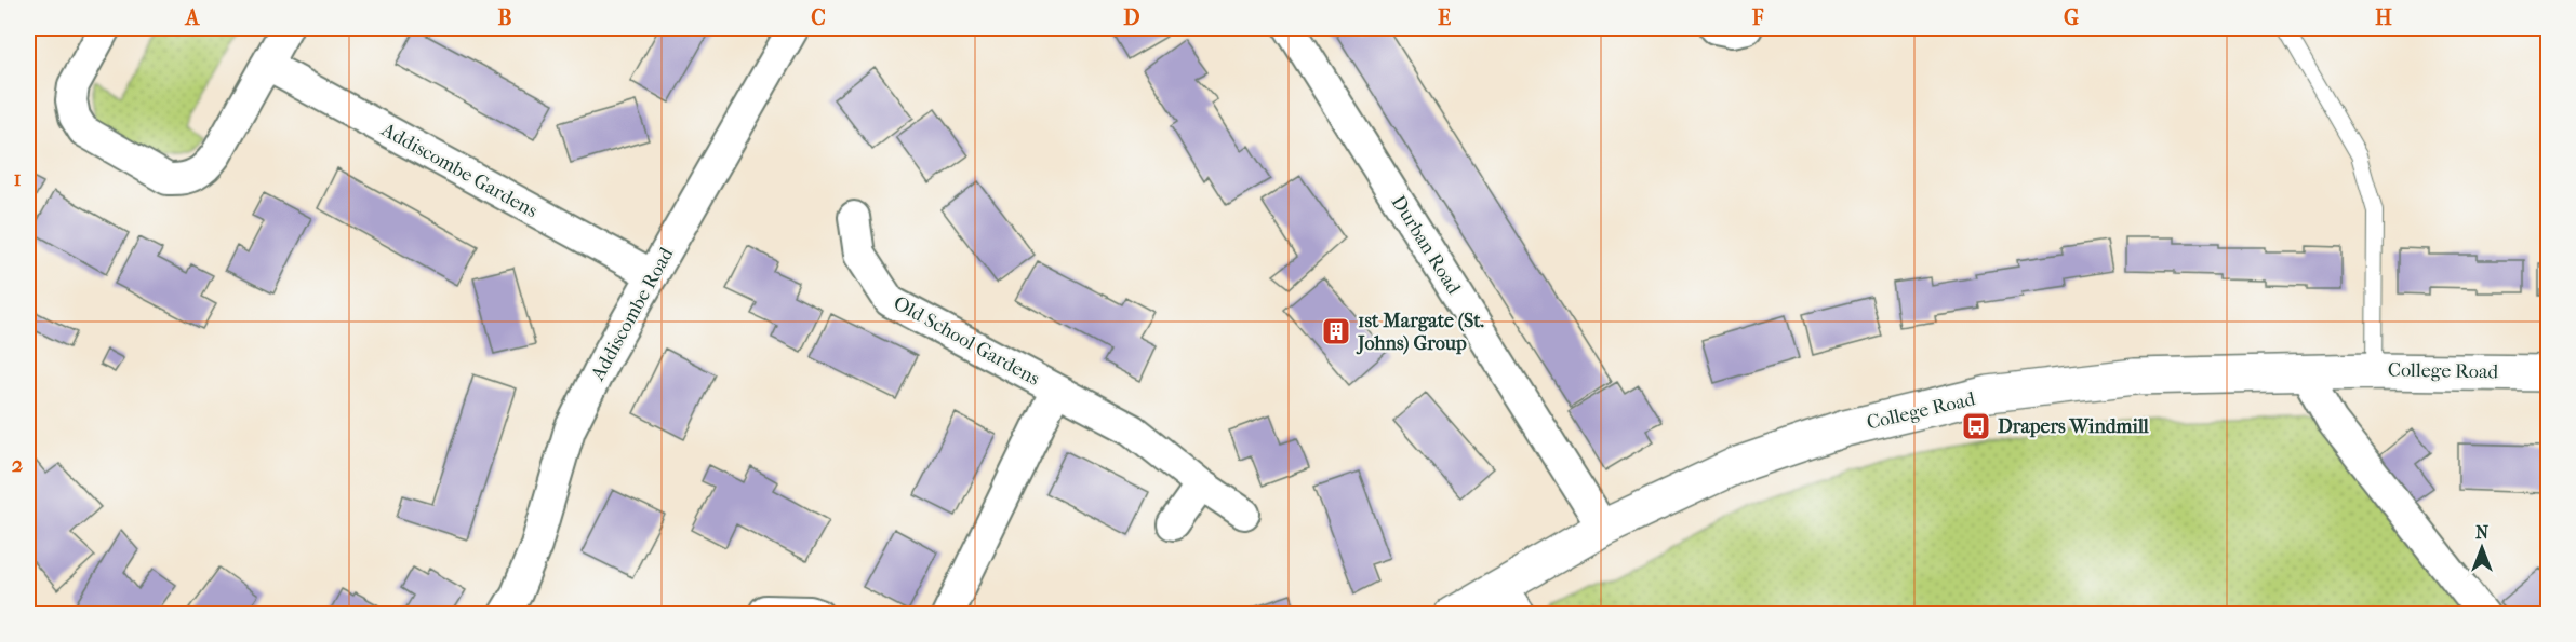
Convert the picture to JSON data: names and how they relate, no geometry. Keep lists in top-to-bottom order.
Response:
{
  "streets": {
    "main road": ["College Road"],
    "street": [
      "Addiscombe Gardens",
      "Durban Road",
      "Addiscombe Road",
      "Old School Gardens"
    ]
  },
  "crossings": [
    ["Addiscombe Gardens", "Addiscombe Road"],
    ["Durban Road", "College Road"]
  ],
  "places": {
    "building": ["1st Margate (St. Johns) Group"],
    "bus stop": ["Drapers Windmill"]
  },
  "north": "top",
  "grid": {
    "columns": [
      "A",
      "B",
      "C",
      "D",
      "E",
      "F",
      "G",
      "H"
    ],
    "rows": ["1", "2"]
  }
}
